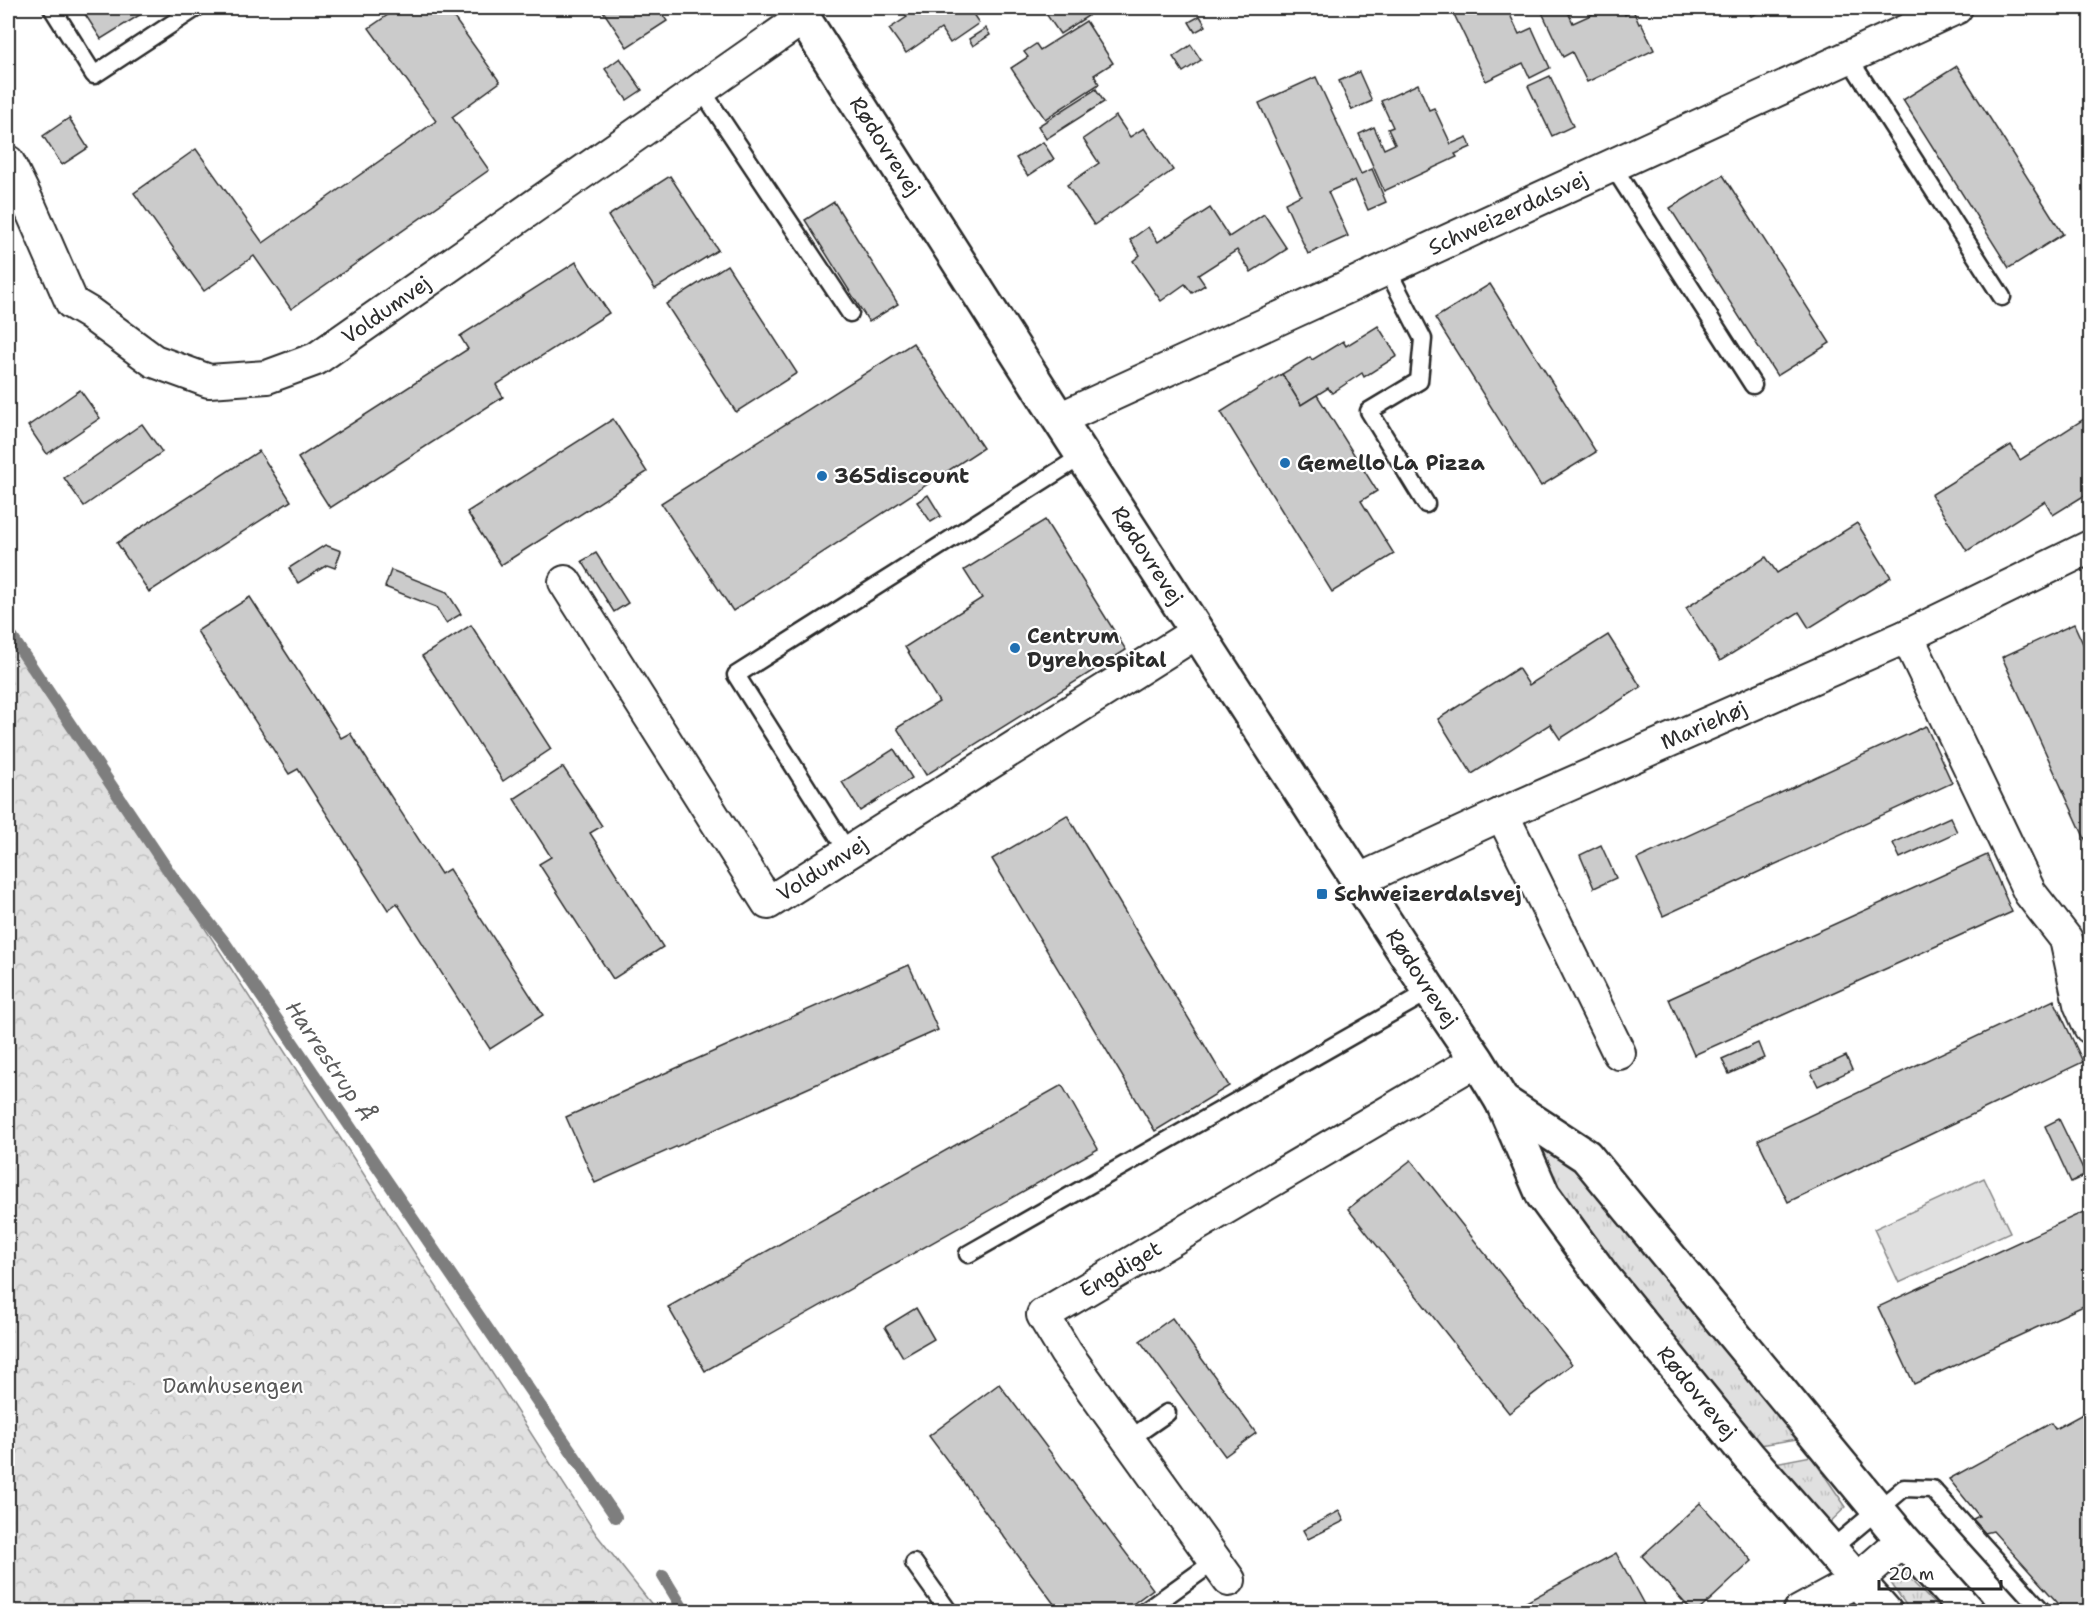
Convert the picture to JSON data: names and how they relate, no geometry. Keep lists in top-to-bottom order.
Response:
{
  "streets": {
    "street": [
      "Rødovrevej",
      "Schweizerdalsvej",
      "Voldumvej",
      "Mariehøj",
      "Engdiget"
    ]
  },
  "crossings": [
    ["Rødovrevej", "Schweizerdalsvej"],
    ["Rødovrevej", "Voldumvej"],
    ["Rødovrevej", "Mariehøj"],
    ["Rødovrevej", "Engdiget"]
  ],
  "water": ["Harrestrup Å"],
  "parks": ["Damhusengen"],
  "places": {
    "other": ["Gemello La Pizza", "365discount", "Centrum Dyrehospital"],
    "transit": ["Schweizerdalsvej"]
  },
  "scale_bar": "20 m"
}
